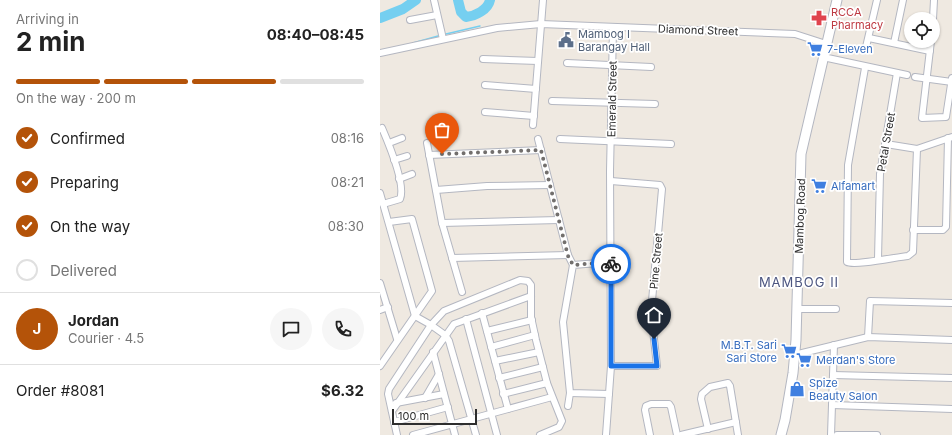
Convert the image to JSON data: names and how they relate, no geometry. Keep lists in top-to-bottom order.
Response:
{
  "streets": {
    "main road": ["Mambog Road"],
    "street": [
      "Diamond Street",
      "Emerald Street",
      "Petal Street",
      "Pine Street"
    ]
  },
  "crossings": [
    ["Diamond Street", "Emerald Street"],
    ["Diamond Street", "Mambog Road"],
    ["Emerald Street", "Pine Street"]
  ],
  "districts": ["MAMBOG II"],
  "places": {
    "pharmacy": ["RCCA Pharmacy"],
    "public building": ["Mambog I Barangay Hall"],
    "supermarket": [
      "7-Eleven",
      "Alfamart",
      "M.B.T. Sari Sari Store",
      "Merdan's Store"
    ],
    "shop": ["Spize Beauty Salon"]
  },
  "scale_bar": "100 m",
  "page": {
    "heading": ["2 min", "Arriving in", "08:40–08:45"],
    "panel": [
      "Jordan",
      "Courier · 4.5",
      "Order #8081",
      "$6.32"
    ],
    "bar": "On the way · 200 m",
    "list": [
      ["Confirmed", "08:16"],
      ["Preparing", "08:21"],
      ["On the way", "08:30"],
      "Delivered"
    ],
    "round": "J",
    "scale": "100 m"
  }
}
